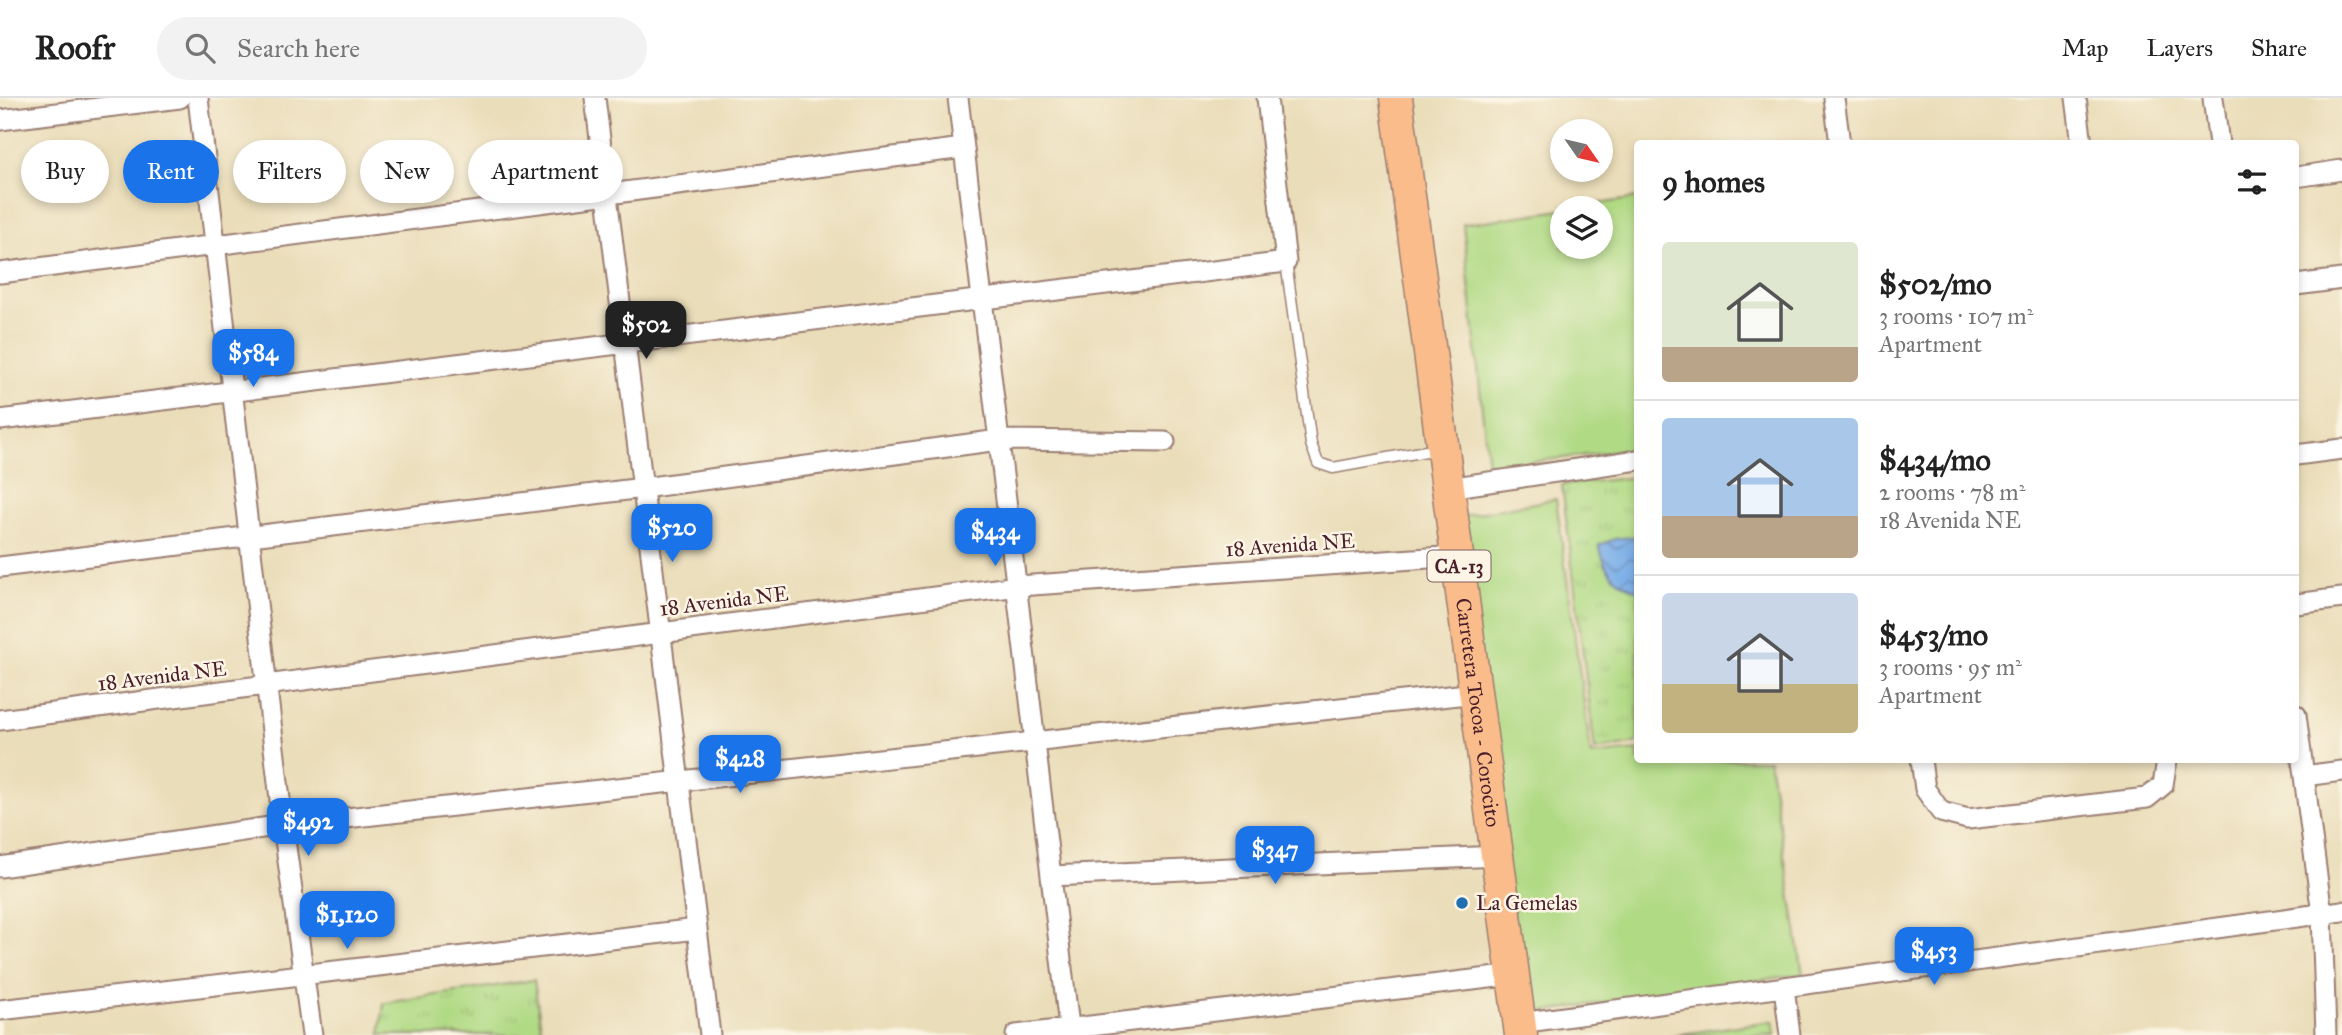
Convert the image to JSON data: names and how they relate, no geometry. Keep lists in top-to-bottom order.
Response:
{
  "streets": {
    "main road": ["CA-13", "Carretera Tocoa - Corocito"],
    "street": ["18 Avenida NE"]
  },
  "crossings": [
    ["18 Avenida NE", "Carretera Tocoa - Corocito"]
  ],
  "places": ["La Gemelas"],
  "north": "bottom right",
  "page": {
    "header": "Roofr",
    "search": "Search here",
    "nav": ["Map", "Layers", "Share"],
    "chip": [
      "Buy",
      "Rent",
      "Filters",
      "New",
      "Apartment"
    ],
    "heading": "9 homes",
    "list": [
      {
        "name": "$502/mo",
        "note": "3 rooms · 107 m² · Apartment"
      },
      {
        "name": "$434/mo",
        "note": "2 rooms · 78 m² · 18 Avenida NE"
      },
      {
        "name": "$453/mo",
        "note": "3 rooms · 95 m² · Apartment"
      }
    ],
    "price": [
      "$502",
      "$584",
      "$520",
      "$434",
      "$428",
      "$492",
      "$347",
      "$1,120",
      "$453"
    ]
  }
}
